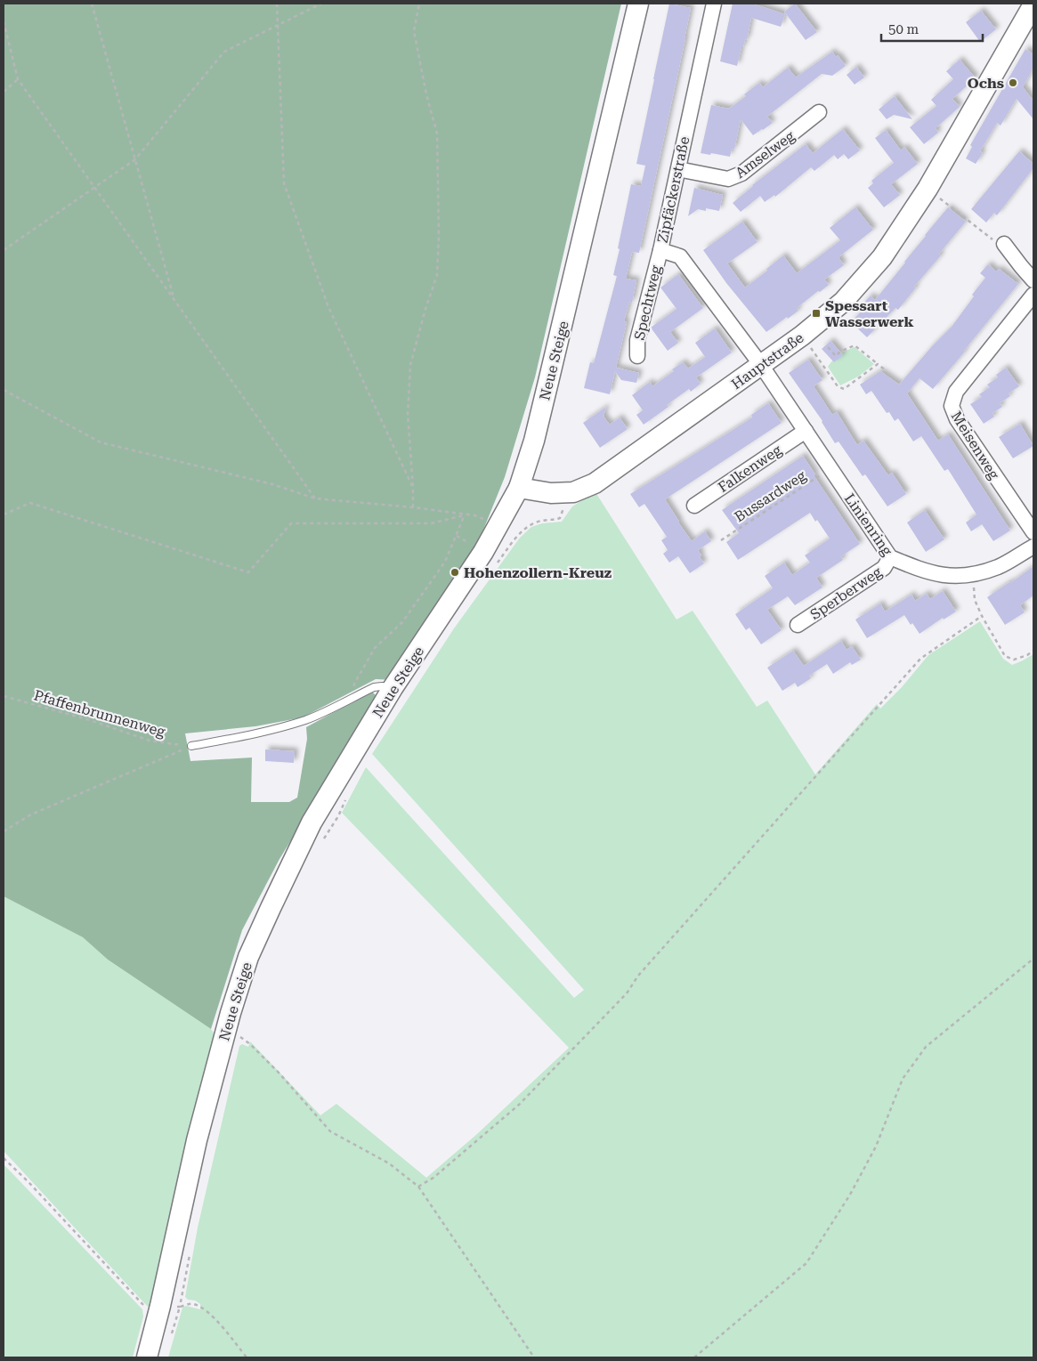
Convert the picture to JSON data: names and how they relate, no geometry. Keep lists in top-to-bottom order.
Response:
{
  "streets": {
    "main road": ["Neue Steige", "Hauptstraße"],
    "street": [
      "Amselweg",
      "Zipfäckerstraße",
      "Spechtweg",
      "Meisenweg",
      "Falkenweg",
      "Linienring",
      "Sperberweg"
    ],
    "path": ["Bussardweg", "Pfaffenbrunnenweg"]
  },
  "crossings": [
    ["Amselweg", "Zipfäckerstraße"],
    ["Zipfäckerstraße", "Spechtweg"],
    ["Zipfäckerstraße", "Hauptstraße"],
    ["Zipfäckerstraße", "Linienring"],
    ["Neue Steige", "Hauptstraße"],
    ["Hauptstraße", "Linienring"],
    ["Falkenweg", "Linienring"],
    ["Bussardweg", "Linienring"],
    ["Linienring", "Sperberweg"]
  ],
  "places": {
    "other": ["Ochs", "Hohenzollern-Kreuz"],
    "transit": ["Spessart Wasserwerk"]
  },
  "scale_bar": "50 m"
}
